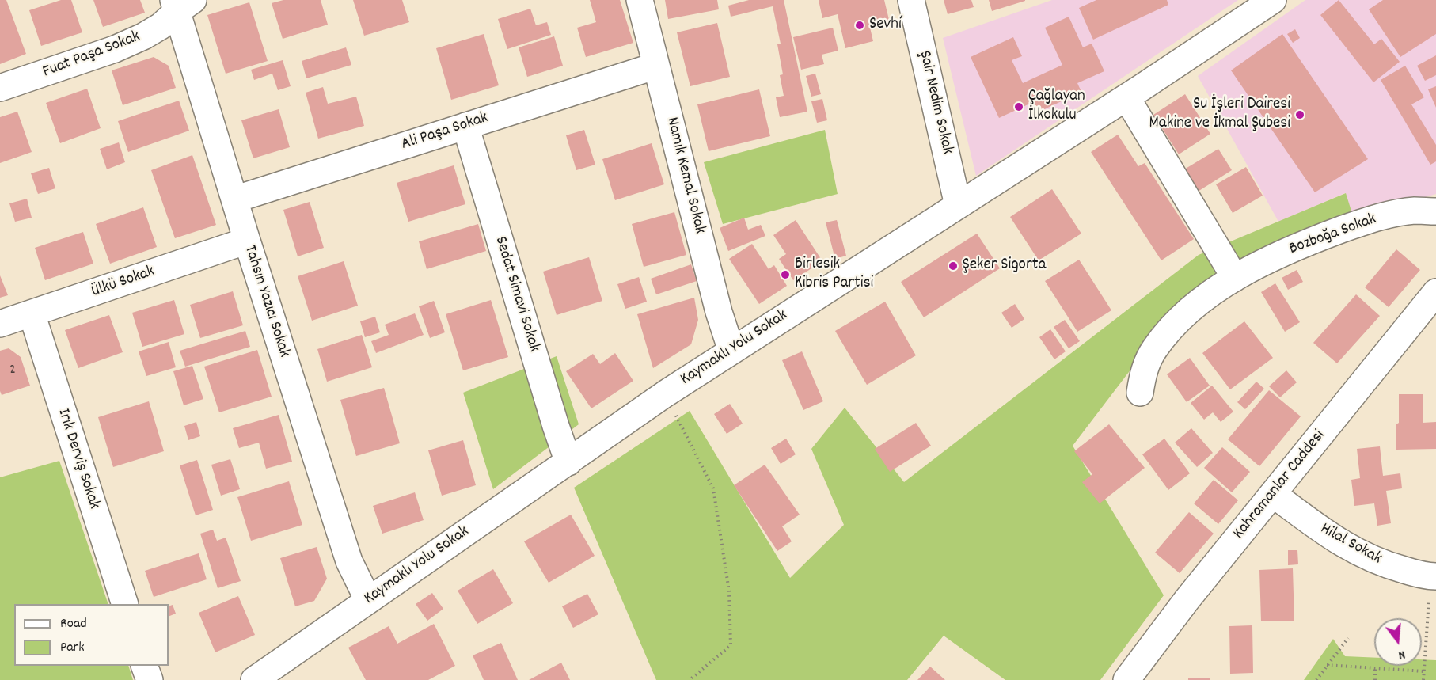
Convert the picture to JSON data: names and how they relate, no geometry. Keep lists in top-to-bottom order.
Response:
{
  "streets": {
    "street": [
      "Fuat Paşa Sokak",
      "Şair Nedim Sokak",
      "Ali Paşa Sokak",
      "Namık Kemal Sokak",
      "Bozboğa Sokak",
      "Ülkü Sokak",
      "Sedat Simavi Sokak",
      "Tahsın Yazıcı Sokak",
      "Kaymaklı Yolu Sokak",
      "Irık Derviş Sokak",
      "Kahramanlar Caddesi",
      "Hilal Sokak"
    ]
  },
  "crossings": [
    ["Fuat Paşa Sokak", "Tahsın Yazıcı Sokak"],
    ["Şair Nedim Sokak", "Kaymaklı Yolu Sokak"],
    ["Ali Paşa Sokak", "Namık Kemal Sokak"],
    ["Ali Paşa Sokak", "Sedat Simavi Sokak"],
    ["Ali Paşa Sokak", "Tahsın Yazıcı Sokak"],
    ["Namık Kemal Sokak", "Kaymaklı Yolu Sokak"],
    ["Ülkü Sokak", "Tahsın Yazıcı Sokak"],
    ["Ülkü Sokak", "Irık Derviş Sokak"],
    ["Sedat Simavi Sokak", "Kaymaklı Yolu Sokak"],
    ["Tahsın Yazıcı Sokak", "Kaymaklı Yolu Sokak"],
    ["Kahramanlar Caddesi", "Hilal Sokak"]
  ],
  "places": [
    "Sevhí",
    "Çağlayan İlkokulu",
    "Su İşleri Dairesi Makine ve İkmal Şubesi",
    "Şeker Sigorta",
    "Birlesik Kibris Partisi"
  ],
  "house_numbers": ["2"],
  "legend": ["Road", "Park"],
  "north": "bottom"
}
